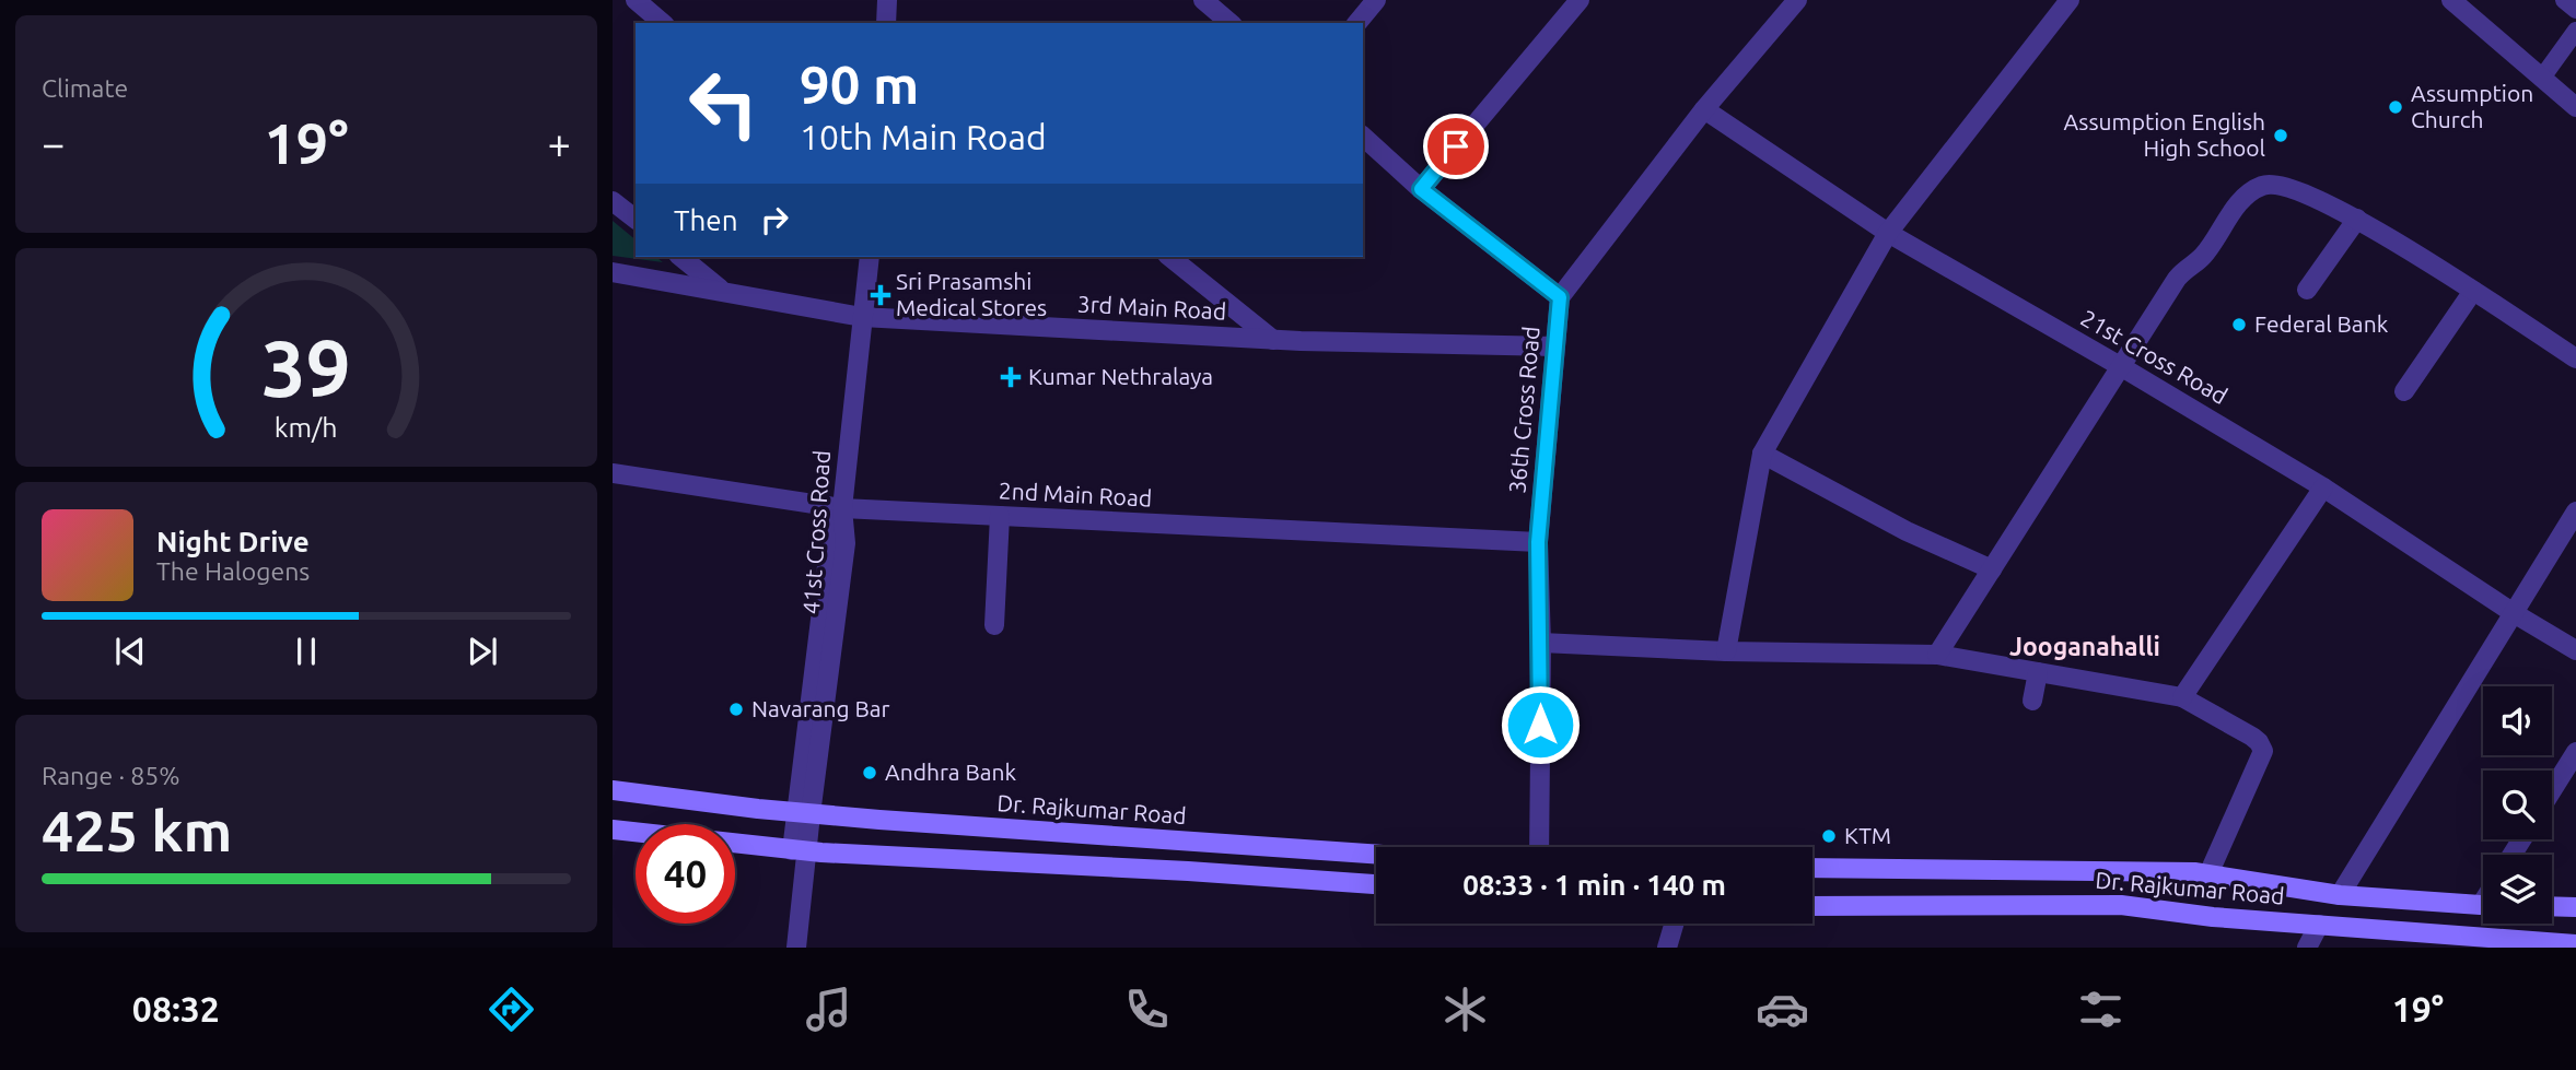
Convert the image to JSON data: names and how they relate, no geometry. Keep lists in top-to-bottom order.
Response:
{
  "streets": {
    "main road": ["Dr. Rajkumar Road"],
    "street": [
      "3rd Main Road",
      "21st Cross Road",
      "36th Cross Road",
      "2nd Main Road",
      "41st Cross Road"
    ]
  },
  "crossings": [
    ["3rd Main Road", "36th Cross Road"],
    ["3rd Main Road", "41st Cross Road"],
    ["21st Cross Road", "36th Cross Road"],
    ["36th Cross Road", "2nd Main Road"],
    ["2nd Main Road", "41st Cross Road"],
    ["41st Cross Road", "Dr. Rajkumar Road"]
  ],
  "districts": ["Jooganahalli"],
  "places": {
    "other": [
      "Assumption Church",
      "Assumption English High School",
      "Federal Bank",
      "Navarang Bar",
      "Andhra Bank",
      "KTM"
    ],
    "health": ["Sri Prasamshi Medical Stores", "Kumar Nethralaya"]
  },
  "page": {
    "tile": [
      "Climate",
      ["Range · 85%", "425 km"]
    ],
    "turn": ["90 m", "10th Main Road"],
    "heat": ["−", "19°", "+"],
    "then": "Then",
    "song": ["Night Drive", "The Halogens"],
    "limit": "40",
    "trip": "08:33 · 1 min · 140 m",
    "tabs": ["08:32", "19°"],
    "gauge": ["39", "km/h"]
  }
}
